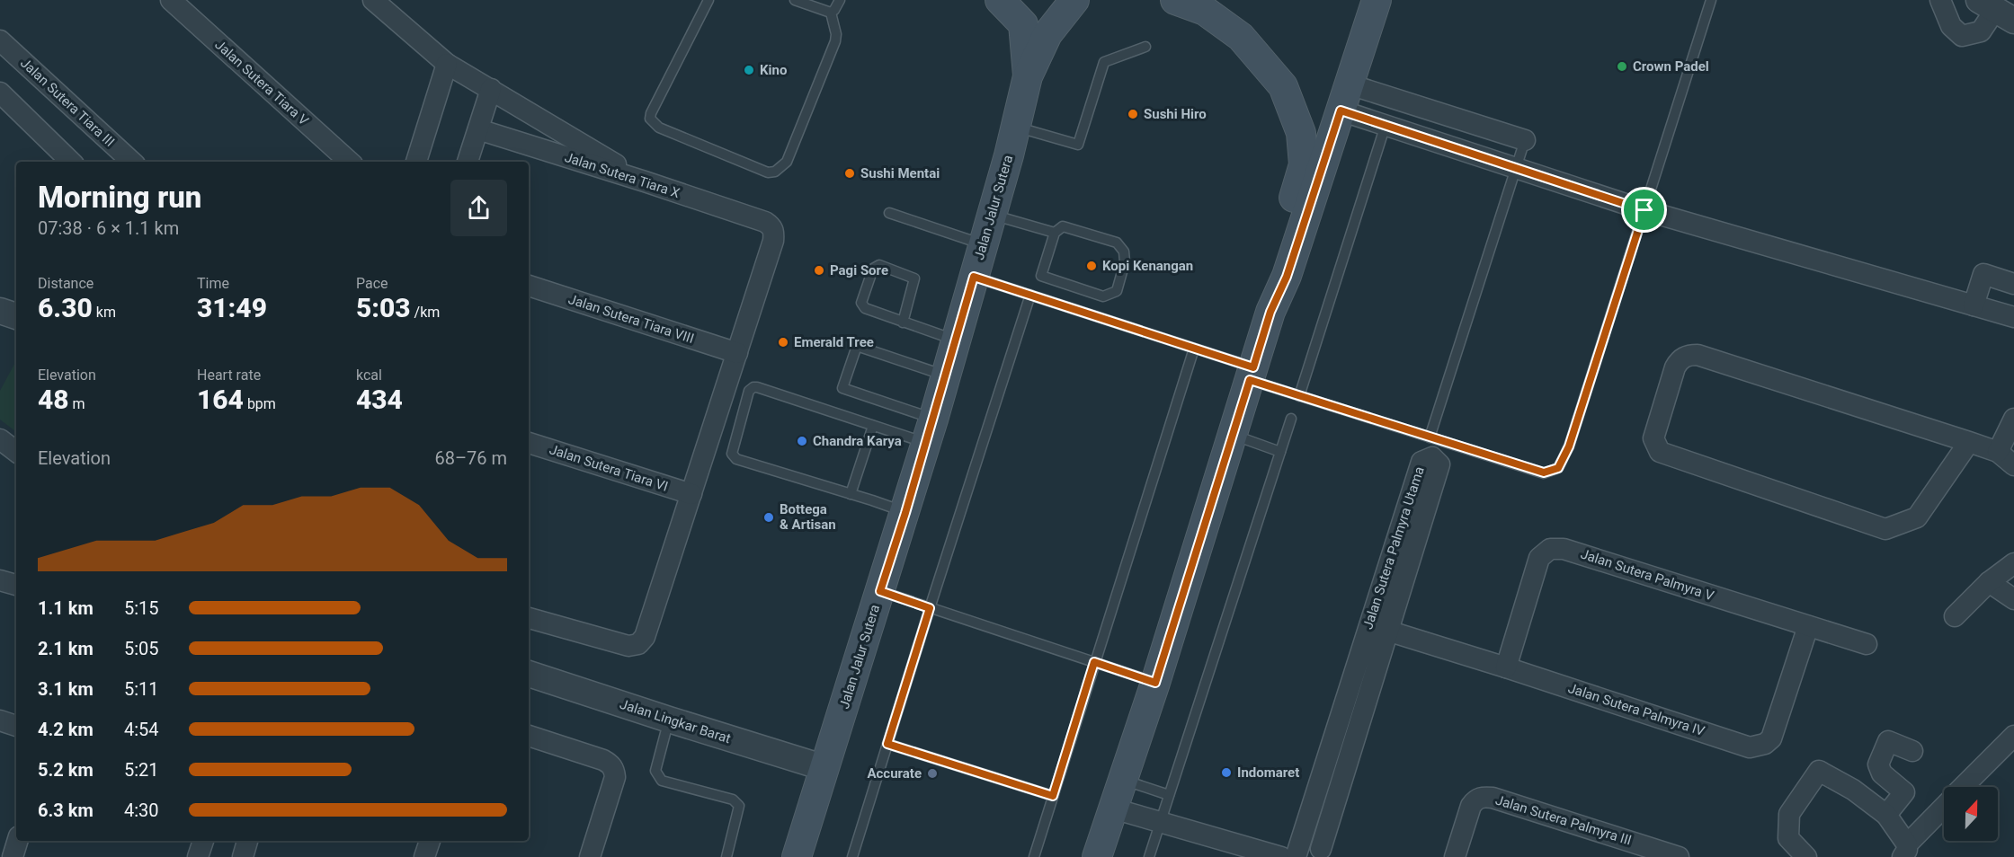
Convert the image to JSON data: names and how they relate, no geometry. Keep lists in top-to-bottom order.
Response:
{
  "streets": {
    "main road": ["Jalan Jalur Sutera"],
    "street": [
      "Jalan Sutera Tiara V",
      "Jalan Sutera Tiara III",
      "Jalan Sutera Tiara X",
      "Jalan Sutera Tiara VIII",
      "Jalan Sutera Tiara VI",
      "Jalan Sutera Palmyra Utama",
      "Jalan Sutera Palmyra V",
      "Jalan Sutera Palmyra IV",
      "Jalan Lingkar Barat",
      "Jalan Sutera Palmyra III"
    ]
  },
  "crossings": [
    ["Jalan Sutera Tiara X", "Jalan Sutera Tiara VIII"],
    ["Jalan Jalur Sutera", "Jalan Lingkar Barat"],
    ["Jalan Sutera Palmyra Utama", "Jalan Sutera Palmyra IV"],
    ["Jalan Sutera Palmyra V", "Jalan Sutera Palmyra IV"]
  ],
  "places": [
    "Crown Padel",
    "Kino",
    "Sushi Hiro",
    "Sushi Mentai",
    "Kopi Kenangan",
    "Pagi Sore",
    "Emerald Tree",
    "Chandra Karya",
    "Bottega & Artisan",
    "Indomaret",
    "Accurate"
  ],
  "north": "top",
  "page": {
    "heading": ["Morning run", "07:38 · 6 × 1.1 km"],
    "stats": [
      ["Distance", "6.30 km"],
      ["Time", "31:49"],
      ["Pace", "5:03 /km"],
      ["Elevation", "48 m"],
      ["Heart rate", "164 bpm"],
      ["kcal", "434"]
    ],
    "chart": ["Elevation", "68–76 m"],
    "list": [
      {
        "name": "1.1 km",
        "note": "5:15"
      },
      {
        "name": "2.1 km",
        "note": "5:05"
      },
      {
        "name": "3.1 km",
        "note": "5:11"
      },
      {
        "name": "4.2 km",
        "note": "4:54"
      },
      {
        "name": "5.2 km",
        "note": "5:21"
      },
      {
        "name": "6.3 km",
        "note": "4:30"
      }
    ]
  }
}
